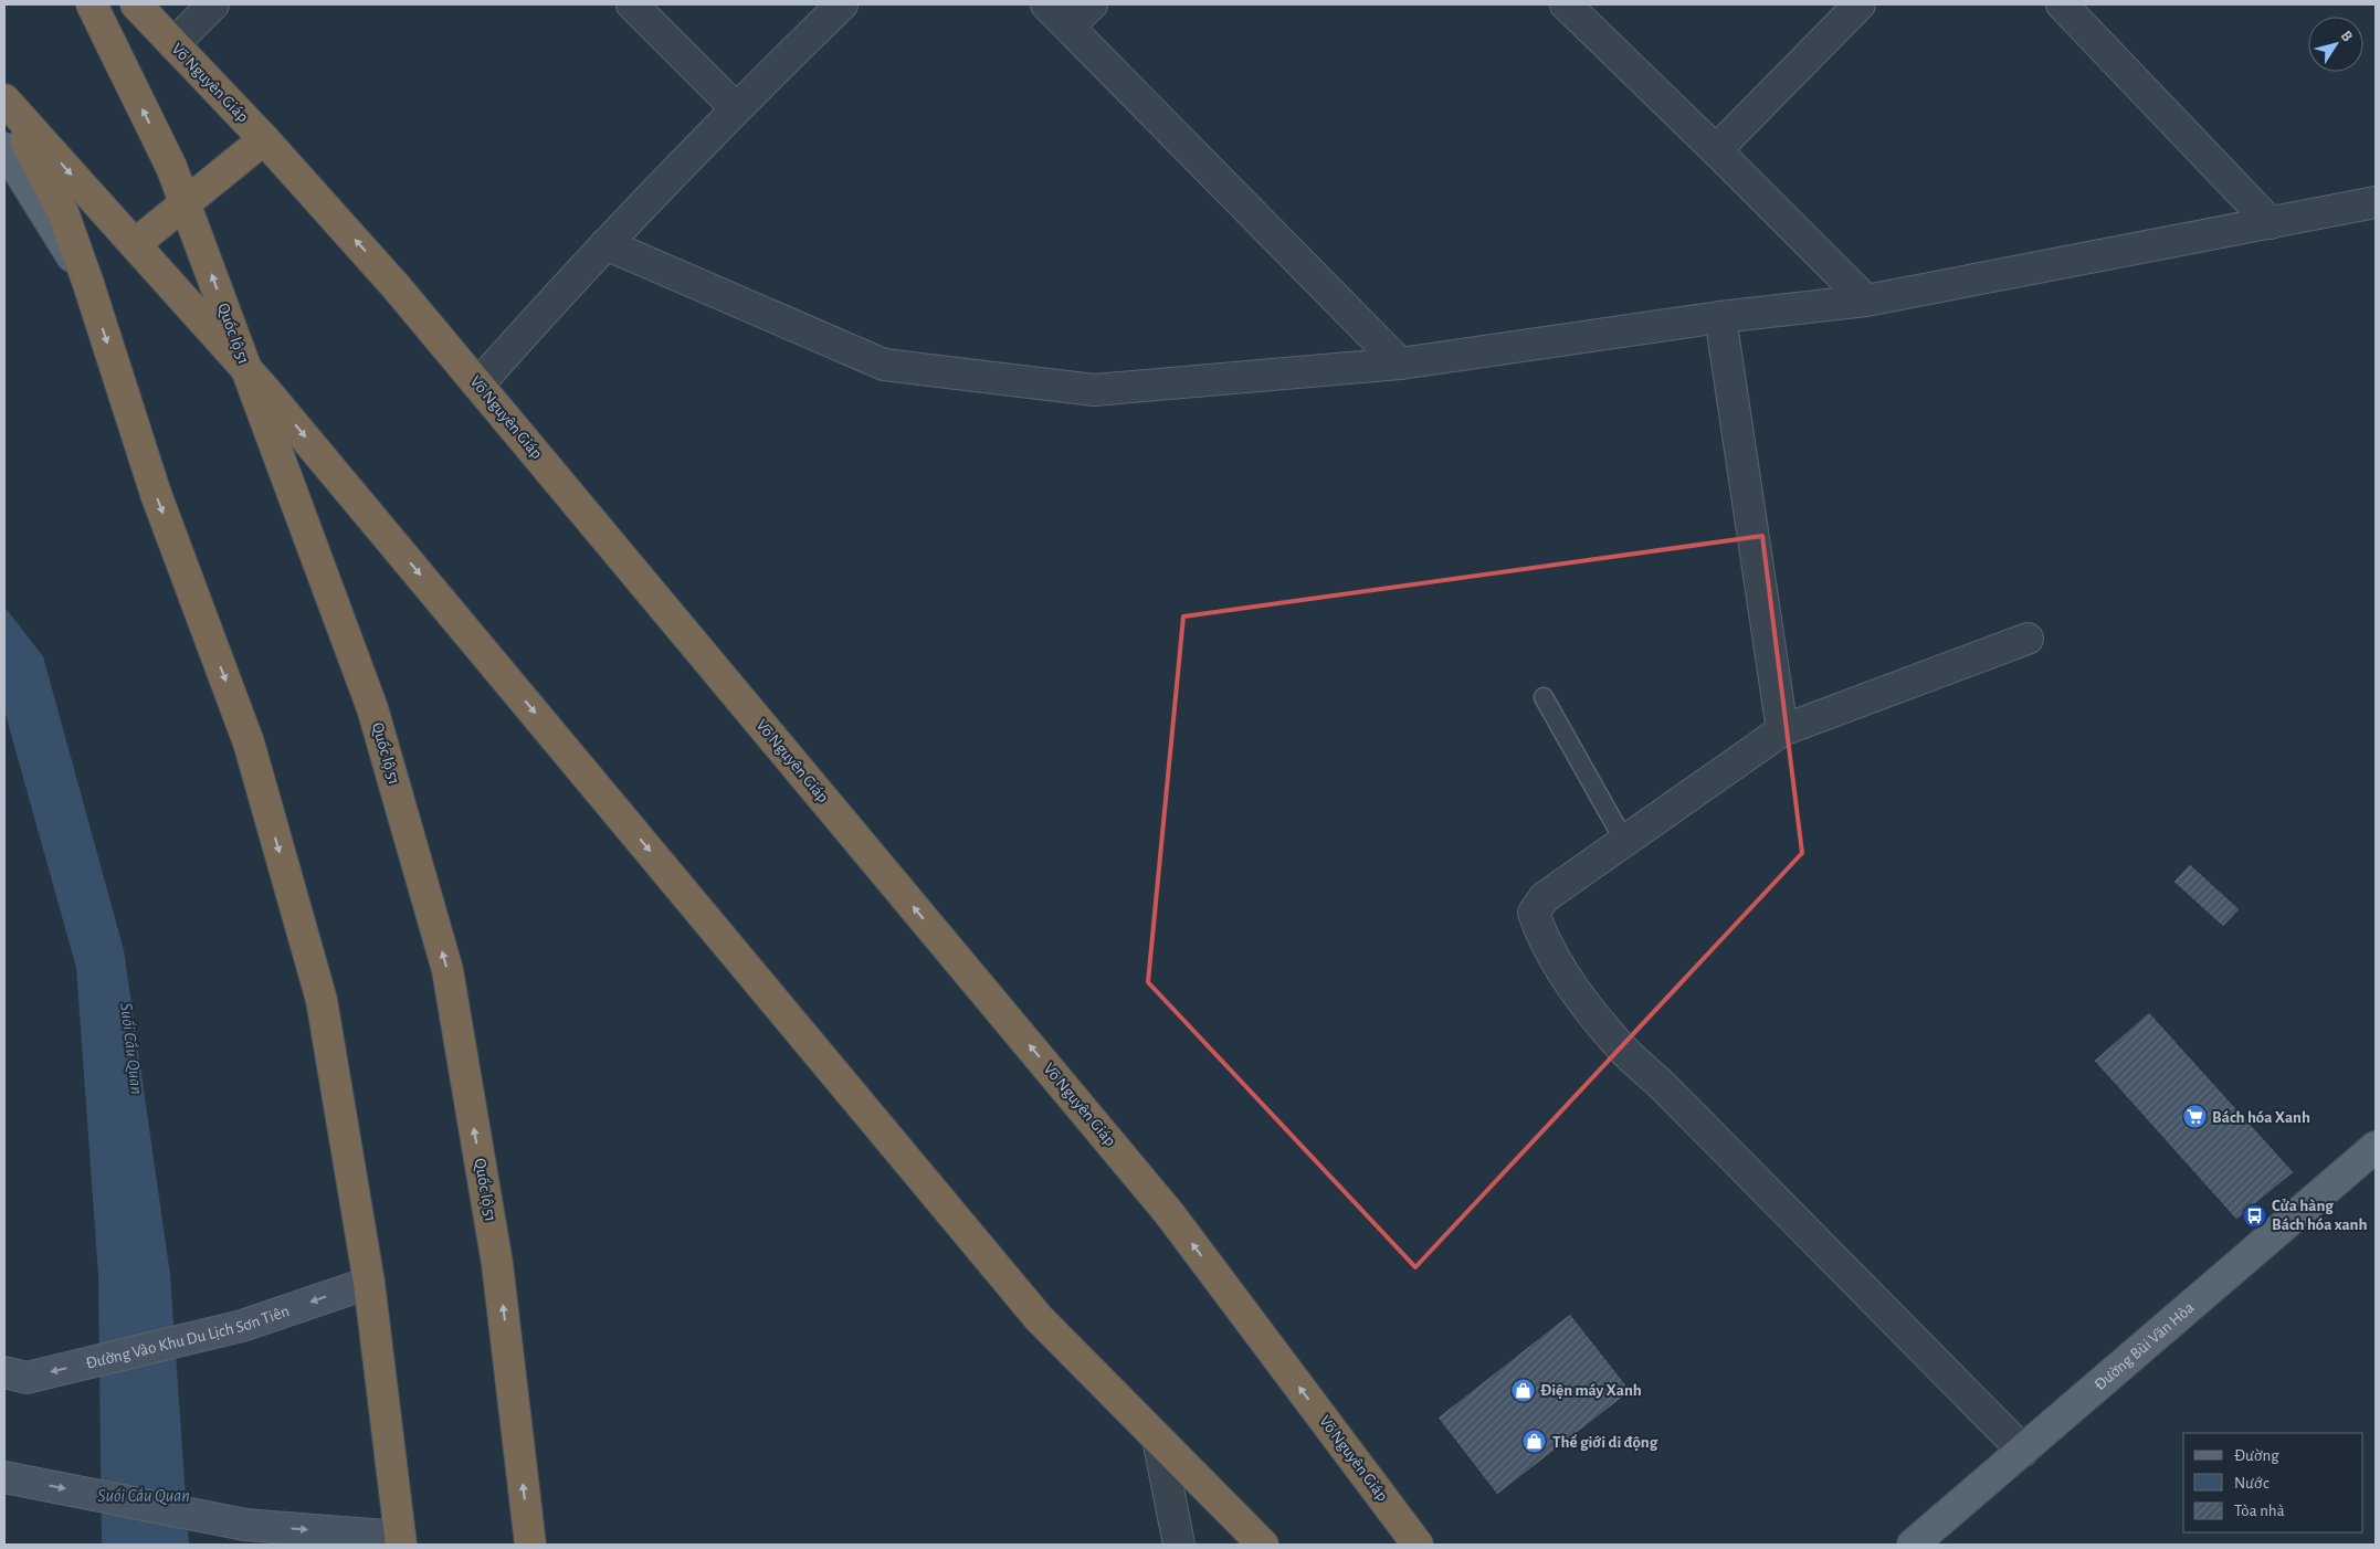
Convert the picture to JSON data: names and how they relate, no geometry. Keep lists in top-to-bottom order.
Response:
{
  "streets": {
    "highway": ["Võ Nguyên Giáp", "Quốc lộ 51"],
    "main road": ["Đường Bùi Văn Hòa"],
    "street": ["Đường Vào Khu Du Lịch Sơn Tiên"]
  },
  "water": ["Suối Cầu Quan"],
  "places": {
    "supermarket": ["Bách hóa Xanh"],
    "bus stop": ["Cửa hàng Bách hóa xanh"],
    "shop": ["Điện máy Xanh", "Thế giới di động"]
  },
  "legend": ["Đường", "Nước", "Tòa nhà"],
  "north": "top right"
}
